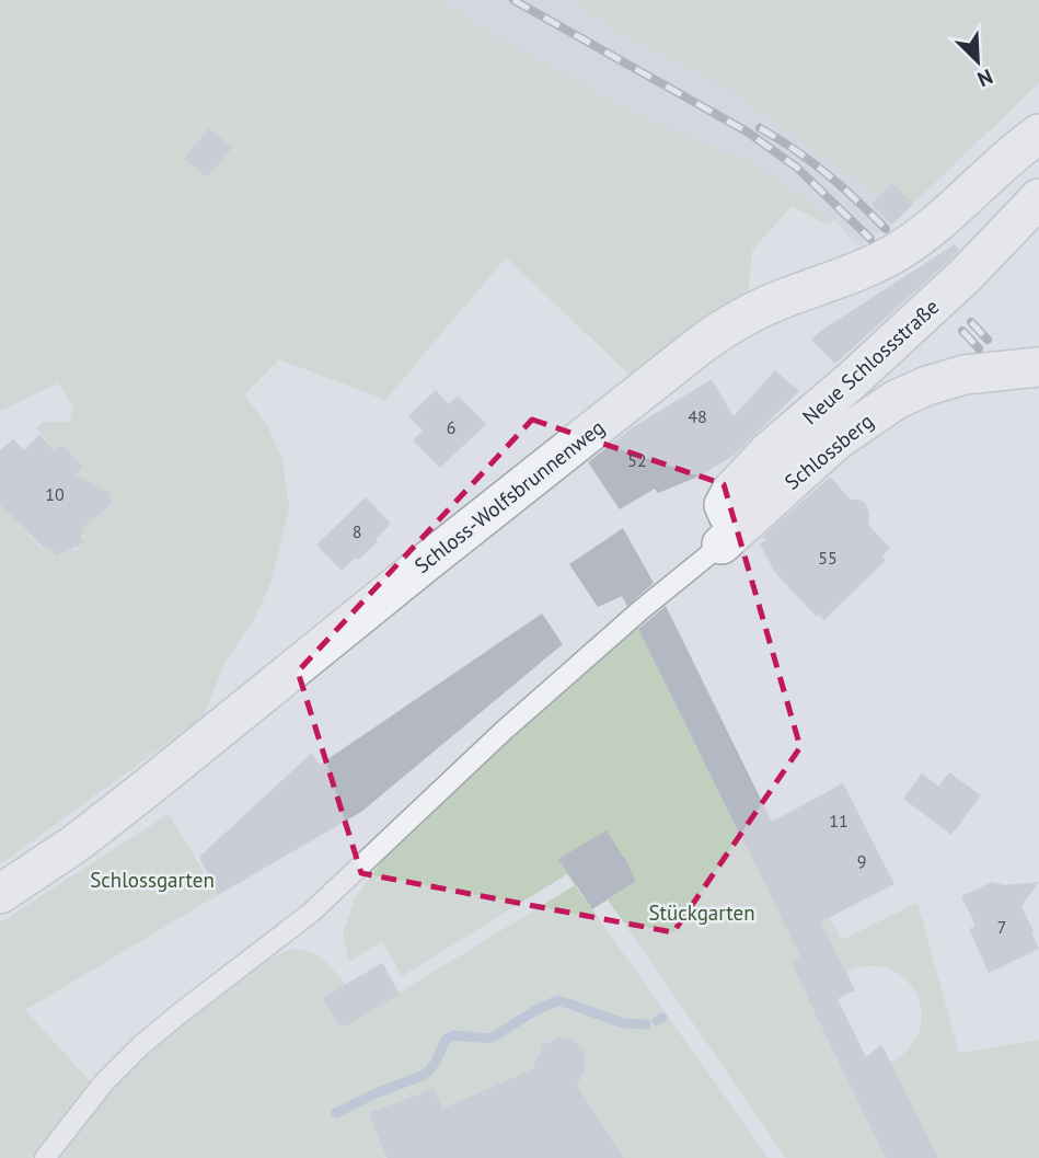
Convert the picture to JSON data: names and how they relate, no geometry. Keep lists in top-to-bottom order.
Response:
{
  "streets": {
    "street": ["Neue Schlossstraße", "Schlossberg", "Schloss-Wolfsbrunnenweg"]
  },
  "crossings": [
    ["Neue Schlossstraße", "Schlossberg"]
  ],
  "parks": ["Schlossgarten", "Stückgarten"],
  "house_numbers": [
    "48",
    "6",
    "52",
    "10",
    "8",
    "55",
    "11",
    "9",
    "7"
  ],
  "north": "bottom right"
}
